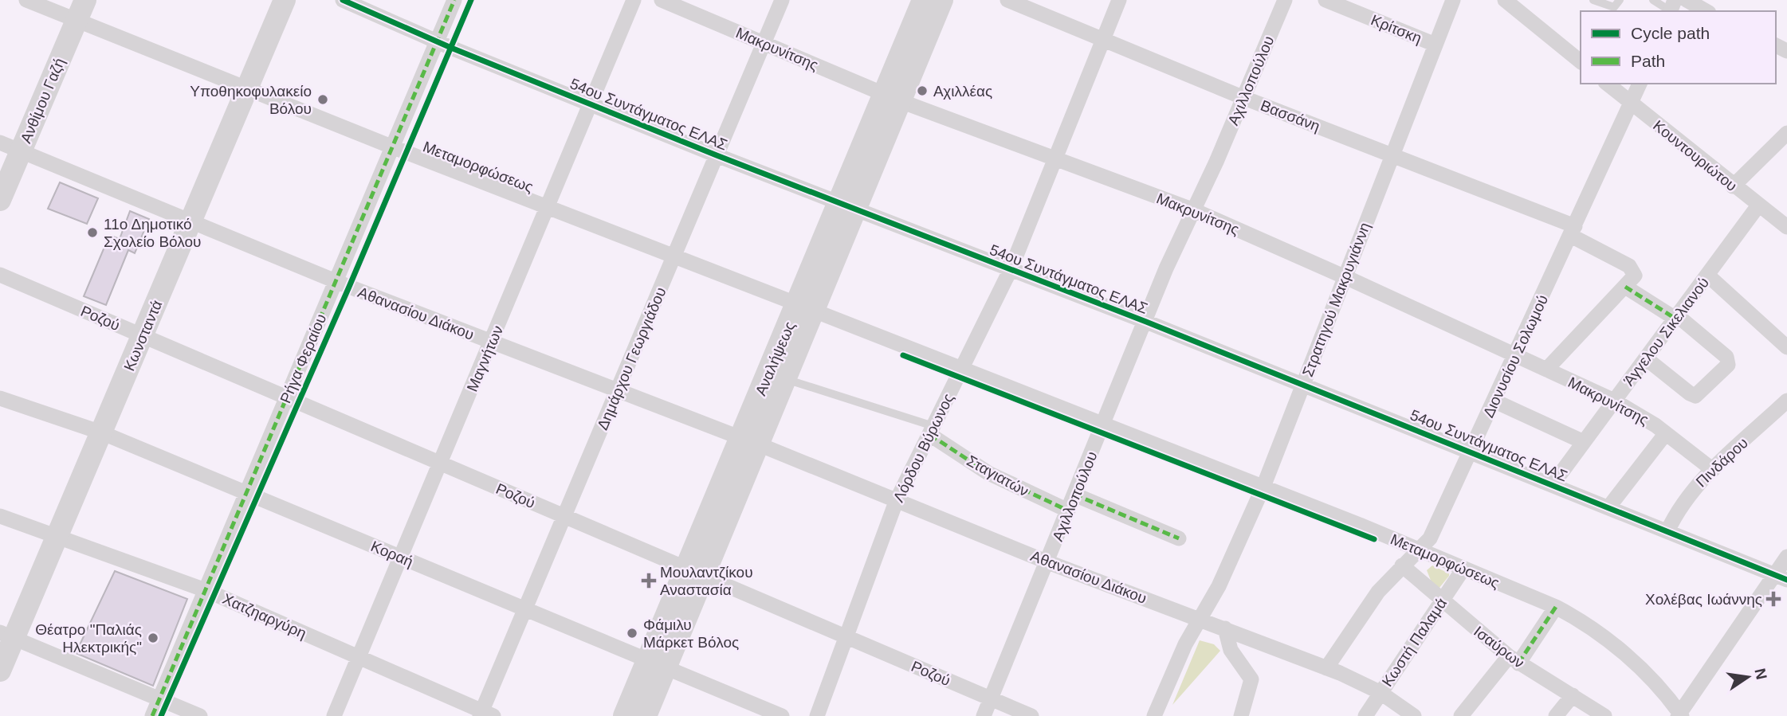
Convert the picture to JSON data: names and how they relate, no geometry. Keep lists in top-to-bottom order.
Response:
{
  "streets": {
    "main road": ["Ανθίμου Γαζή", "Κωνσταντά", "Αναλήψεως"],
    "street": [
      "Κρίτσκη",
      "Μακρυνίτσης",
      "Αχιλλοπούλου",
      "54ου Συντάγματος ΕΛΑΣ",
      "Βασσάνη",
      "Κουντουριώτου",
      "Μεταμορφώσεως",
      "Στρατηγού Μακρυγιάννη",
      "Αθανασίου Διάκου",
      "Ροζού",
      "Άγγελου Σικελιανού",
      "Διονυσίου Σολωμού",
      "Ρήγα Φεραίου",
      "Μαγνήτων",
      "Δημάρχου Γεωργιάδου",
      "Λόρδου Βύρωνος",
      "Πινδάρου",
      "Σταγιατών",
      "Κοραή",
      "Χατζηαργύρη",
      "Κωστή Παλαμά",
      "Ισαύρων"
    ]
  },
  "crossings": [
    ["Κρίτσκη", "Στρατηγού Μακρυγιάννη"],
    ["Μακρυνίτσης", "Αχιλλοπούλου"],
    ["Μακρυνίτσης", "Στρατηγού Μακρυγιάννη"],
    ["Μακρυνίτσης", "Άγγελου Σικελιανού"],
    ["Μακρυνίτσης", "Διονυσίου Σολωμού"],
    ["Μακρυνίτσης", "Δημάρχου Γεωργιάδου"],
    ["Μακρυνίτσης", "Αναλήψεως"],
    ["Μακρυνίτσης", "Λόρδου Βύρωνος"],
    ["Μακρυνίτσης", "Πινδάρου"],
    ["Αχιλλοπούλου", "54ου Συντάγματος ΕΛΑΣ"],
    ["Αχιλλοπούλου", "Βασσάνη"],
    ["Αχιλλοπούλου", "Μεταμορφώσεως"],
    ["Αχιλλοπούλου", "Αθανασίου Διάκου"],
    ["Αχιλλοπούλου", "Ροζού"],
    ["Αχιλλοπούλου", "Σταγιατών"],
    ["Ανθίμου Γαζή", "Μεταμορφώσεως"],
    ["Ανθίμου Γαζή", "Αθανασίου Διάκου"],
    ["54ου Συντάγματος ΕΛΑΣ", "Στρατηγού Μακρυγιάννη"],
    ["54ου Συντάγματος ΕΛΑΣ", "Άγγελου Σικελιανού"],
    ["54ου Συντάγματος ΕΛΑΣ", "Διονυσίου Σολωμού"],
    ["54ου Συντάγματος ΕΛΑΣ", "Ρήγα Φεραίου"],
    ["54ου Συντάγματος ΕΛΑΣ", "Μαγνήτων"],
    ["54ου Συντάγματος ΕΛΑΣ", "Δημάρχου Γεωργιάδου"],
    ["54ου Συντάγματος ΕΛΑΣ", "Αναλήψεως"],
    ["54ου Συντάγματος ΕΛΑΣ", "Λόρδου Βύρωνος"],
    ["54ου Συντάγματος ΕΛΑΣ", "Πινδάρου"],
    ["Βασσάνη", "Στρατηγού Μακρυγιάννη"],
    ["Βασσάνη", "Διονυσίου Σολωμού"],
    ["Βασσάνη", "Λόρδου Βύρωνος"],
    ["Κουντουριώτου", "Άγγελου Σικελιανού"],
    ["Κουντουριώτου", "Διονυσίου Σολωμού"],
    ["Μεταμορφώσεως", "Στρατηγού Μακρυγιάννη"],
    ["Μεταμορφώσεως", "Κωνσταντά"],
    ["Μεταμορφώσεως", "Διονυσίου Σολωμού"],
    ["Μεταμορφώσεως", "Ρήγα Φεραίου"],
    ["Μεταμορφώσεως", "Μαγνήτων"],
    ["Μεταμορφώσεως", "Δημάρχου Γεωργιάδου"],
    ["Μεταμορφώσεως", "Αναλήψεως"],
    ["Μεταμορφώσεως", "Λόρδου Βύρωνος"],
    ["Μεταμορφώσεως", "Κωστή Παλαμά"],
    ["Στρατηγού Μακρυγιάννη", "Αθανασίου Διάκου"],
    ["Αθανασίου Διάκου", "Κωνσταντά"],
    ["Αθανασίου Διάκου", "Διονυσίου Σολωμού"],
    ["Αθανασίου Διάκου", "Ρήγα Φεραίου"],
    ["Αθανασίου Διάκου", "Μαγνήτων"],
    ["Αθανασίου Διάκου", "Δημάρχου Γεωργιάδου"],
    ["Αθανασίου Διάκου", "Αναλήψεως"],
    ["Αθανασίου Διάκου", "Λόρδου Βύρωνος"],
    ["Αθανασίου Διάκου", "Κωστή Παλαμά"],
    ["Ροζού", "Κωνσταντά"],
    ["Ροζού", "Ρήγα Φεραίου"],
    ["Ροζού", "Μαγνήτων"],
    ["Ροζού", "Δημάρχου Γεωργιάδου"],
    ["Ροζού", "Αναλήψεως"],
    ["Ροζού", "Λόρδου Βύρωνος"],
    ["Κωνσταντά", "Κοραή"],
    ["Κωνσταντά", "Χατζηαργύρη"],
    ["Διονυσίου Σολωμού", "Ισαύρων"],
    ["Ρήγα Φεραίου", "Κοραή"],
    ["Ρήγα Φεραίου", "Χατζηαργύρη"],
    ["Μαγνήτων", "Κοραή"],
    ["Μαγνήτων", "Χατζηαργύρη"],
    ["Δημάρχου Γεωργιάδου", "Κοραή"],
    ["Δημάρχου Γεωργιάδου", "Χατζηαργύρη"],
    ["Αναλήψεως", "Σταγιατών"],
    ["Αναλήψεως", "Κοραή"],
    ["Λόρδου Βύρωνος", "Σταγιατών"],
    ["Κωστή Παλαμά", "Ισαύρων"]
  ],
  "places": {
    "other": [
      "Αχιλλέας",
      "Υποθηκοφυλακείο Βόλου",
      "11ο Δημοτικό Σχολείο Βόλου",
      "Φάμιλυ Μάρκετ Βόλος",
      "Θέατρο \"Παλιάς Ηλεκτρικής\""
    ],
    "health": ["Μουλαντζίκου Αναστασία", "Χολέβας Ιωάννης"]
  },
  "legend": ["Cycle path", "Path"],
  "north": "right"
}
